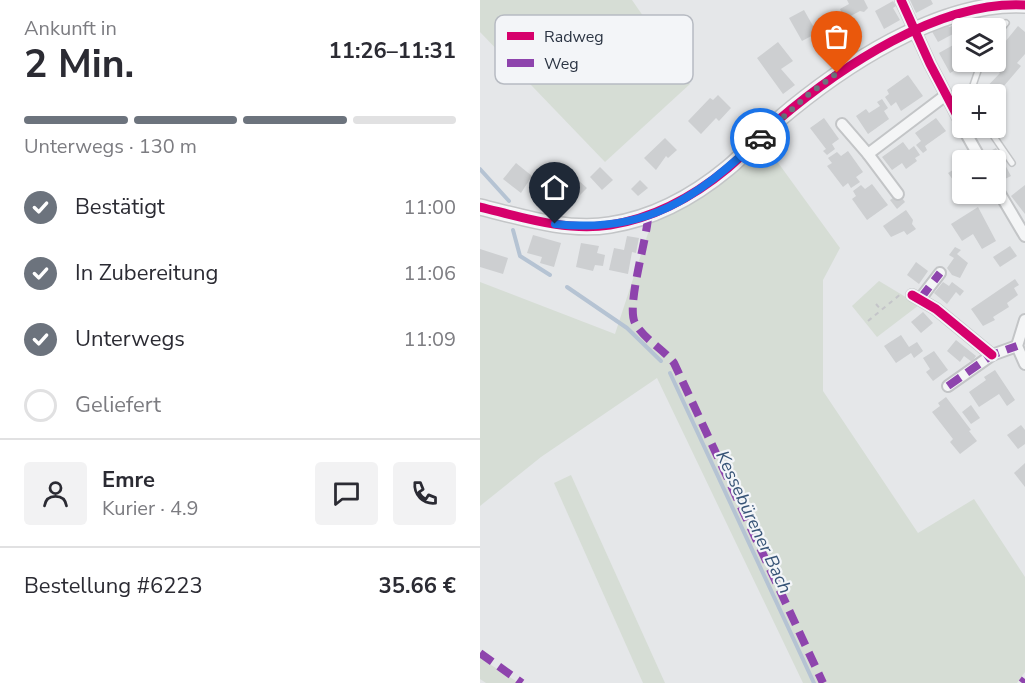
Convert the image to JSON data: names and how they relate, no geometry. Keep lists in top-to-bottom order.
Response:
{
  "water": ["Kessebürener Bach"],
  "legend": ["Radweg", "Weg"],
  "page": {
    "heading": ["2 Min.", "Ankunft in", "11:26–11:31"],
    "panel": [
      "Emre",
      "Kurier · 4.9",
      "Bestellung #6223",
      "35.66 €"
    ],
    "map_buttons": ["+", "−"],
    "bar": "Unterwegs · 130 m",
    "list": [
      ["Bestätigt", "11:00"],
      ["In Zubereitung", "11:06"],
      ["Unterwegs", "11:09"],
      "Geliefert"
    ]
  }
}
